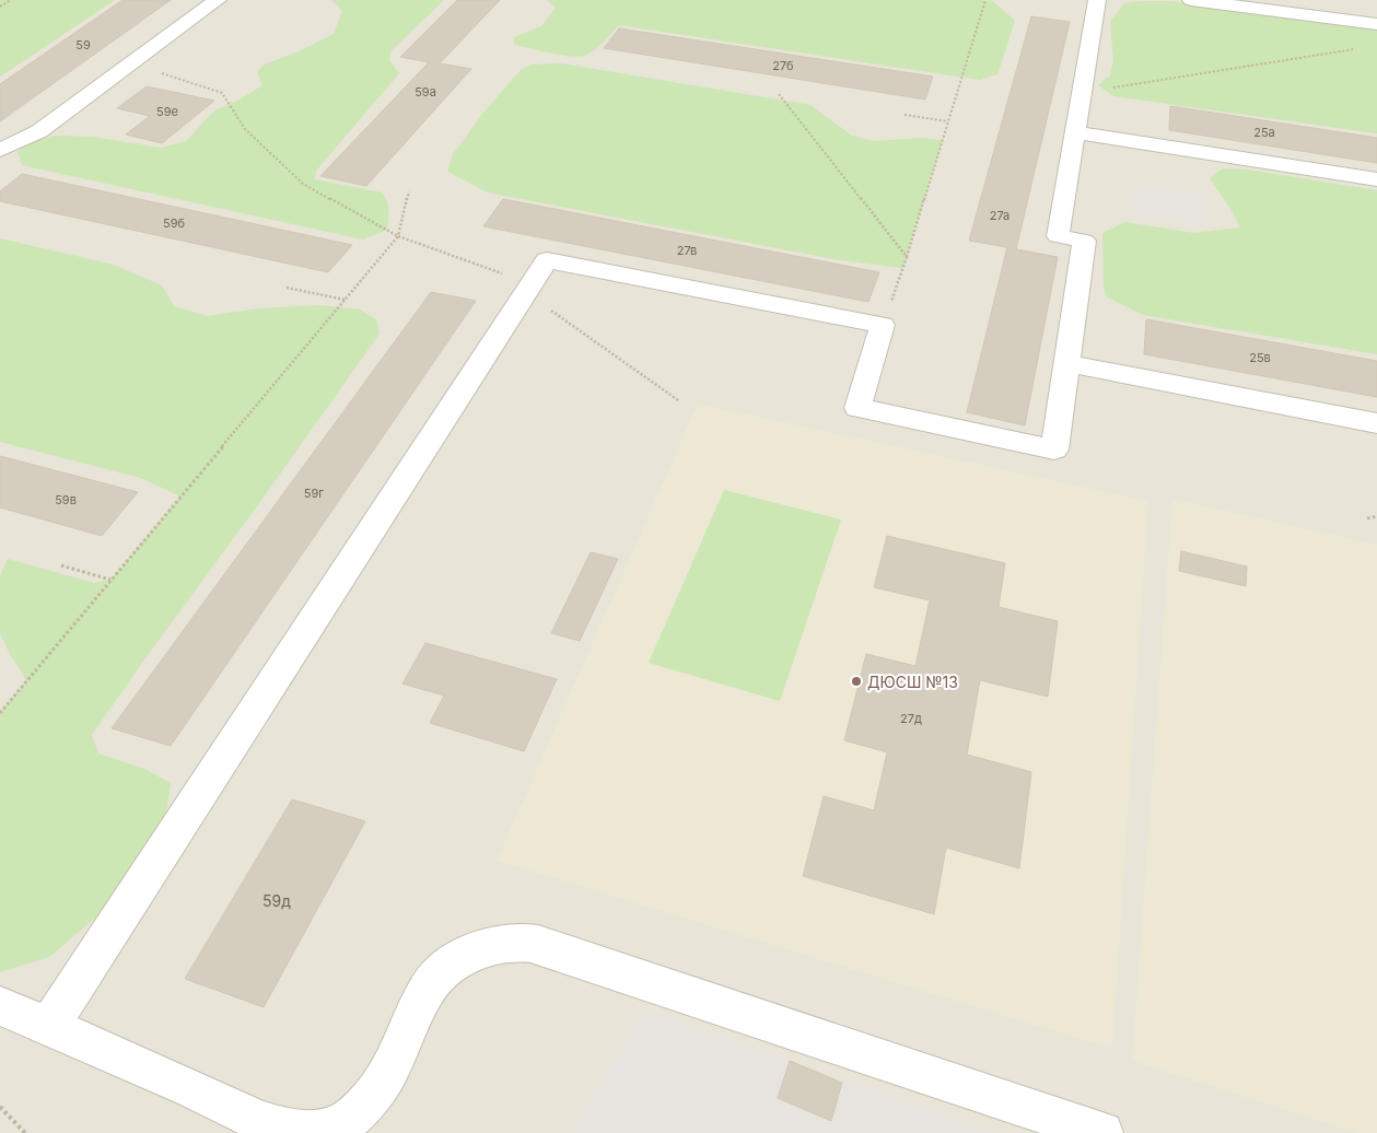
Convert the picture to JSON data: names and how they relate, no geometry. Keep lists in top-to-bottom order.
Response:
{
  "places": ["ДЮСШ №13"],
  "house_numbers": [
    "59",
    "27б",
    "59а",
    "59е",
    "25а",
    "27а",
    "59б",
    "27в",
    "25в",
    "59г",
    "59в",
    "27д",
    "59д"
  ]
}
